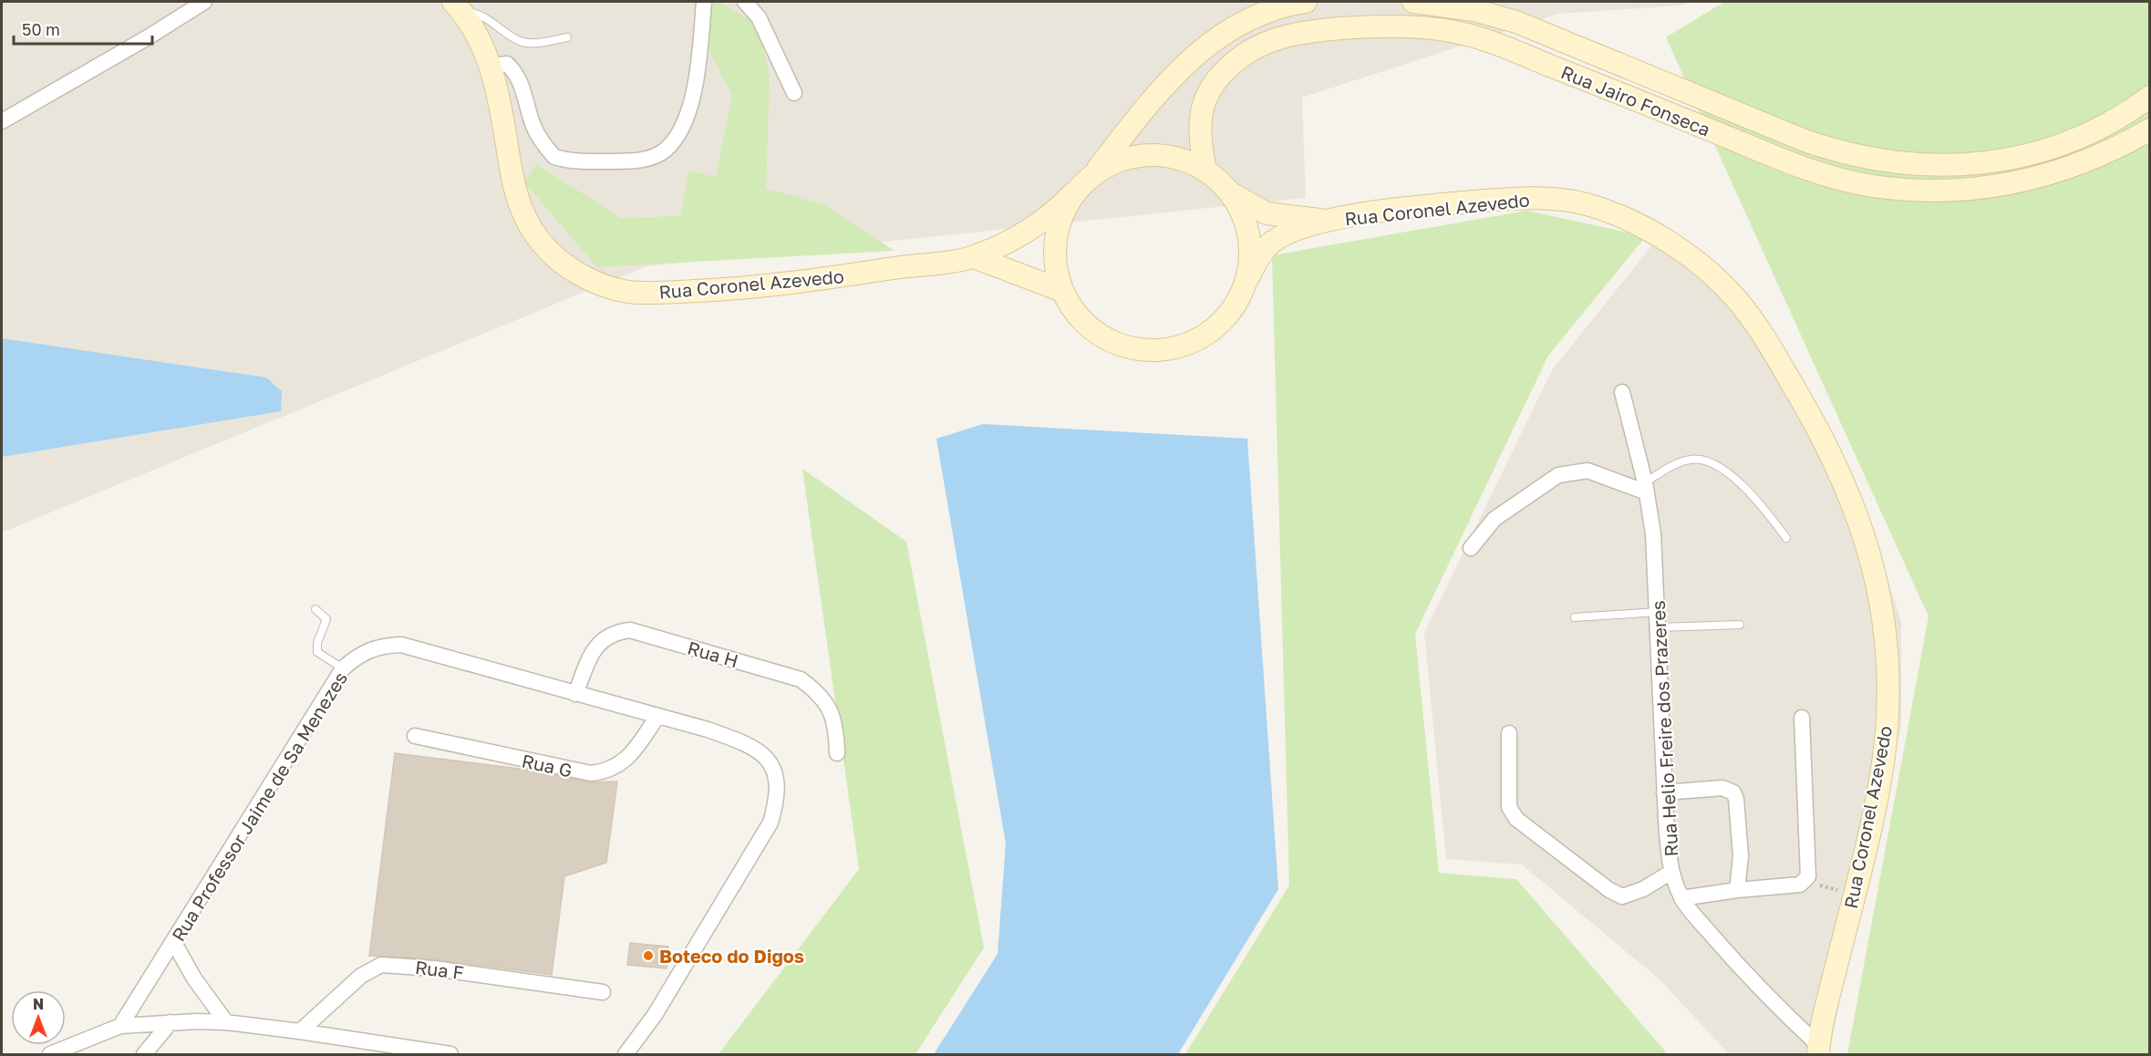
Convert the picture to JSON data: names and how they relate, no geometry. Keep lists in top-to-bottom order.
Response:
{
  "streets": {
    "main road": ["Rua Jairo Fonseca", "Rua Coronel Azevedo"],
    "street": [
      "Rua H",
      "Rua Helio Freire dos Prazeres",
      "Rua G",
      "Rua Professor Jaime de Sa Menezes",
      "Rua F"
    ]
  },
  "crossings": [
    ["Rua Coronel Azevedo", "Rua Helio Freire dos Prazeres"],
    ["Rua H", "Rua Professor Jaime de Sa Menezes"],
    ["Rua G", "Rua Professor Jaime de Sa Menezes"]
  ],
  "places": ["Boteco do Digos"],
  "scale_bar": "50 m",
  "north": "top"
}
